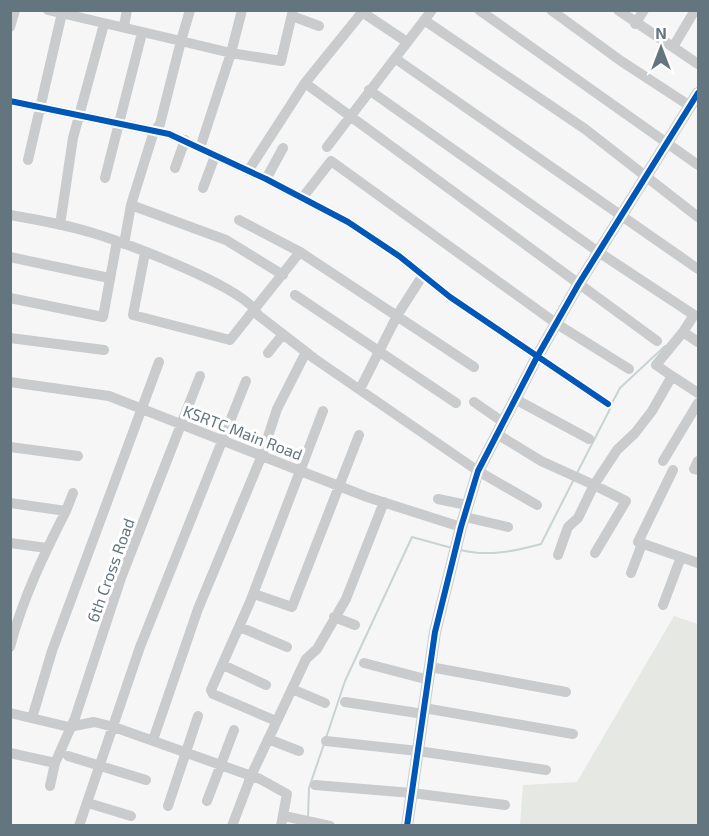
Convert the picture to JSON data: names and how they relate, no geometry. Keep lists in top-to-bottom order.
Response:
{
  "streets": {
    "street": ["KSRTC Main Road", "6th Cross Road"]
  },
  "crossings": [
    ["KSRTC Main Road", "6th Cross Road"]
  ],
  "north": "top"
}
